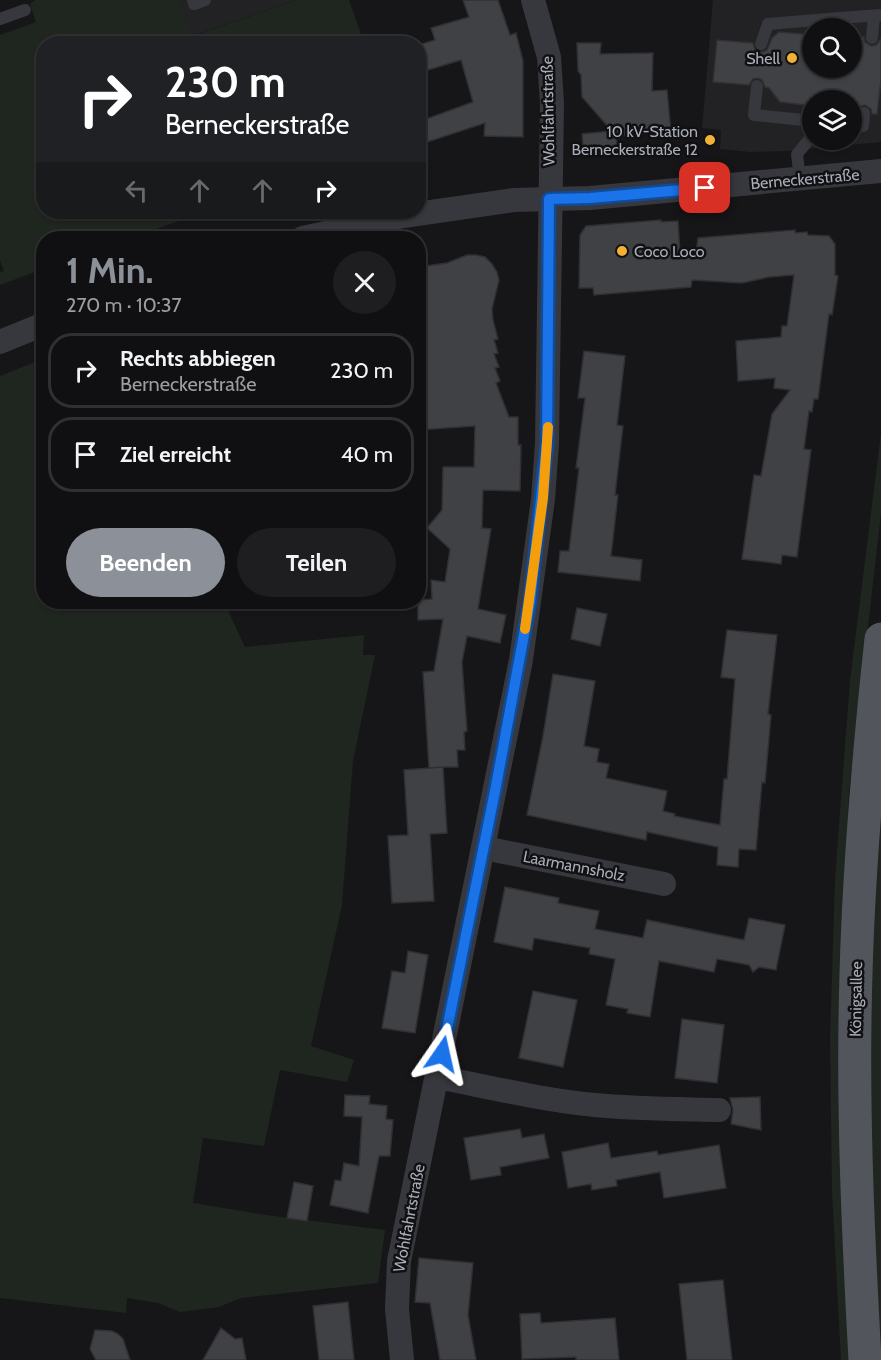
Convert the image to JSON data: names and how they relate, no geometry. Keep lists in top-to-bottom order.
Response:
{
  "streets": {
    "main road": ["Königsallee"],
    "street": ["Wohlfahrtstraße", "Berneckerstraße", "Laarmannsholz"]
  },
  "crossings": [
    ["Wohlfahrtstraße", "Berneckerstraße"],
    ["Wohlfahrtstraße", "Laarmannsholz"]
  ],
  "places": ["Shell", "10 kV-Station Berneckerstraße 12", "Coco Loco"],
  "page": {
    "turn": ["230 m", "Berneckerstraße"],
    "heading": ["1 Min.", "270 m · 10:37"],
    "list": [
      {
        "name": "Rechts abbiegen",
        "note": "Berneckerstraße",
        "value": "230 m"
      },
      {
        "name": "Ziel erreicht",
        "value": "40 m"
      }
    ],
    "buttons": ["Beenden", "Teilen"]
  }
}
